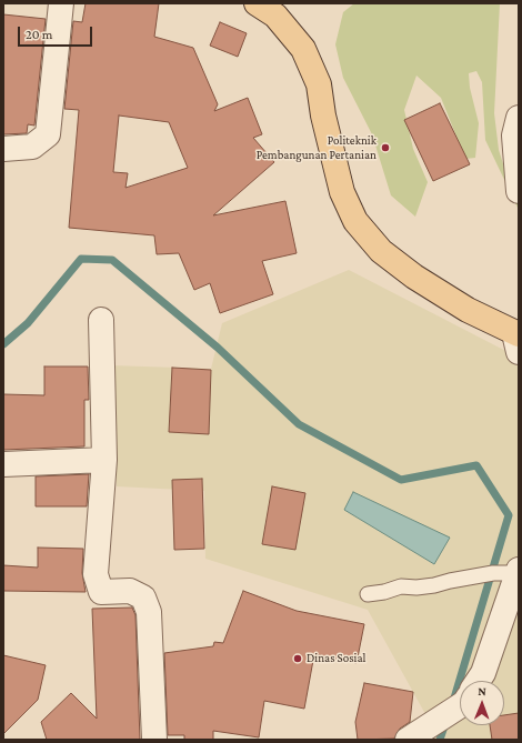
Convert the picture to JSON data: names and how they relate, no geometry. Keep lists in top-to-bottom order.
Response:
{
  "places": ["Politeknik Pembangunan Pertanian", "Dinas Sosial"],
  "scale_bar": "20 m",
  "north": "top"
}
